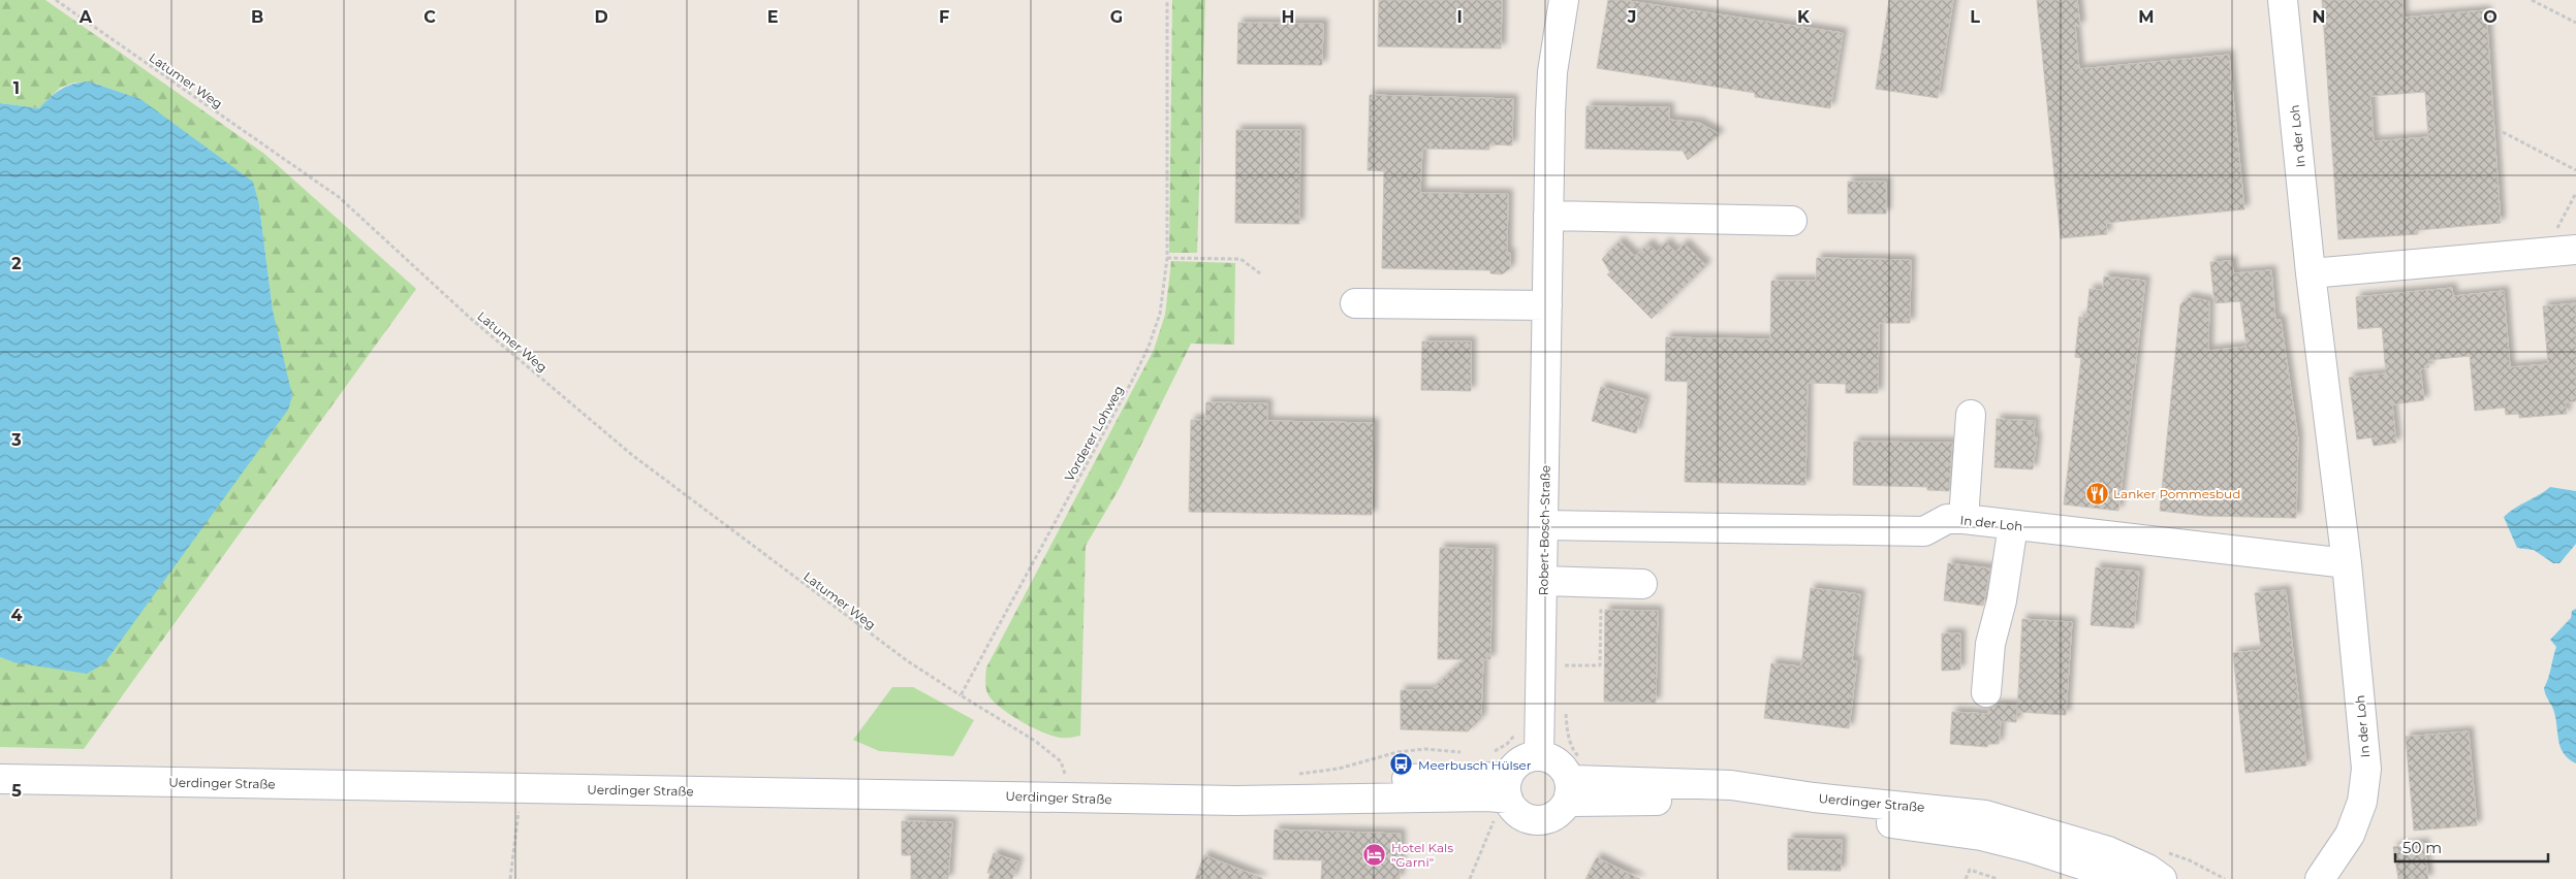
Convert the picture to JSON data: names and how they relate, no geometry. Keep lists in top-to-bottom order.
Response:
{
  "streets": {
    "street": ["In der Loh", "Robert-Bosch-Straße", "Uerdinger Straße"],
    "path": ["Latumer Weg", "Vorderer Lohweg"]
  },
  "crossings": [
    ["Latumer Weg", "Vorderer Lohweg"],
    ["In der Loh", "Robert-Bosch-Straße"],
    ["Robert-Bosch-Straße", "Uerdinger Straße"]
  ],
  "places": {
    "restaurant": ["Lanker Pommesbud"],
    "bus stop": ["Meerbusch Hülser"],
    "hotel": ["Hotel Kals \"Garni\""]
  },
  "scale_bar": "50 m",
  "grid": {
    "columns": [
      "A",
      "B",
      "C",
      "D",
      "E",
      "F",
      "G",
      "H",
      "I",
      "J",
      "K",
      "L",
      "M",
      "N",
      "O"
    ],
    "rows": [
      "1",
      "2",
      "3",
      "4",
      "5"
    ]
  }
}
